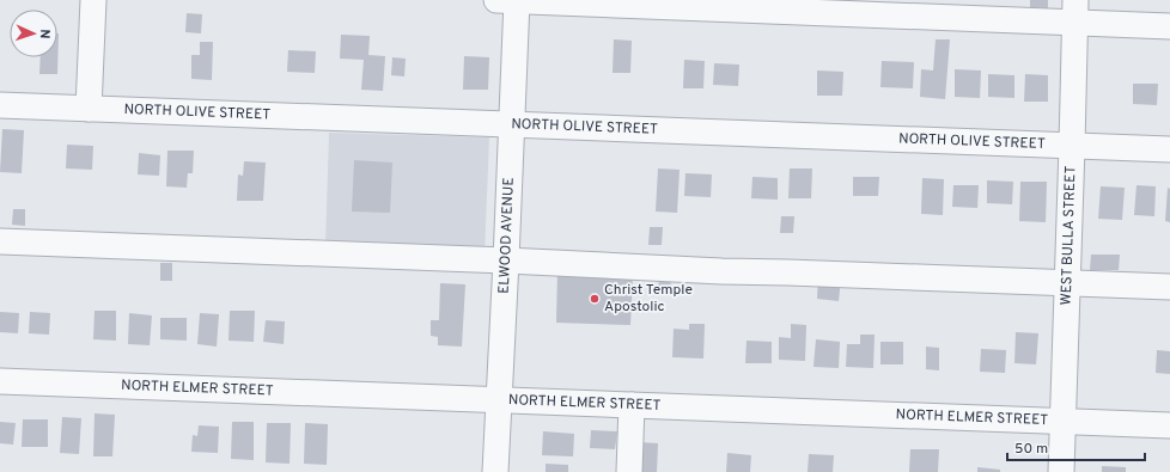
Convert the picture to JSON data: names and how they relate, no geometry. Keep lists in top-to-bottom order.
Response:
{
  "streets": {
    "street": [
      "NORTH OLIVE STREET",
      "ELWOOD AVENUE",
      "WEST BULLA STREET",
      "NORTH ELMER STREET"
    ]
  },
  "crossings": [
    ["NORTH OLIVE STREET", "ELWOOD AVENUE"],
    ["NORTH OLIVE STREET", "WEST BULLA STREET"],
    ["ELWOOD AVENUE", "NORTH ELMER STREET"],
    ["WEST BULLA STREET", "NORTH ELMER STREET"]
  ],
  "places": ["Christ Temple Apostolic"],
  "scale_bar": "50 m",
  "north": "right"
}
